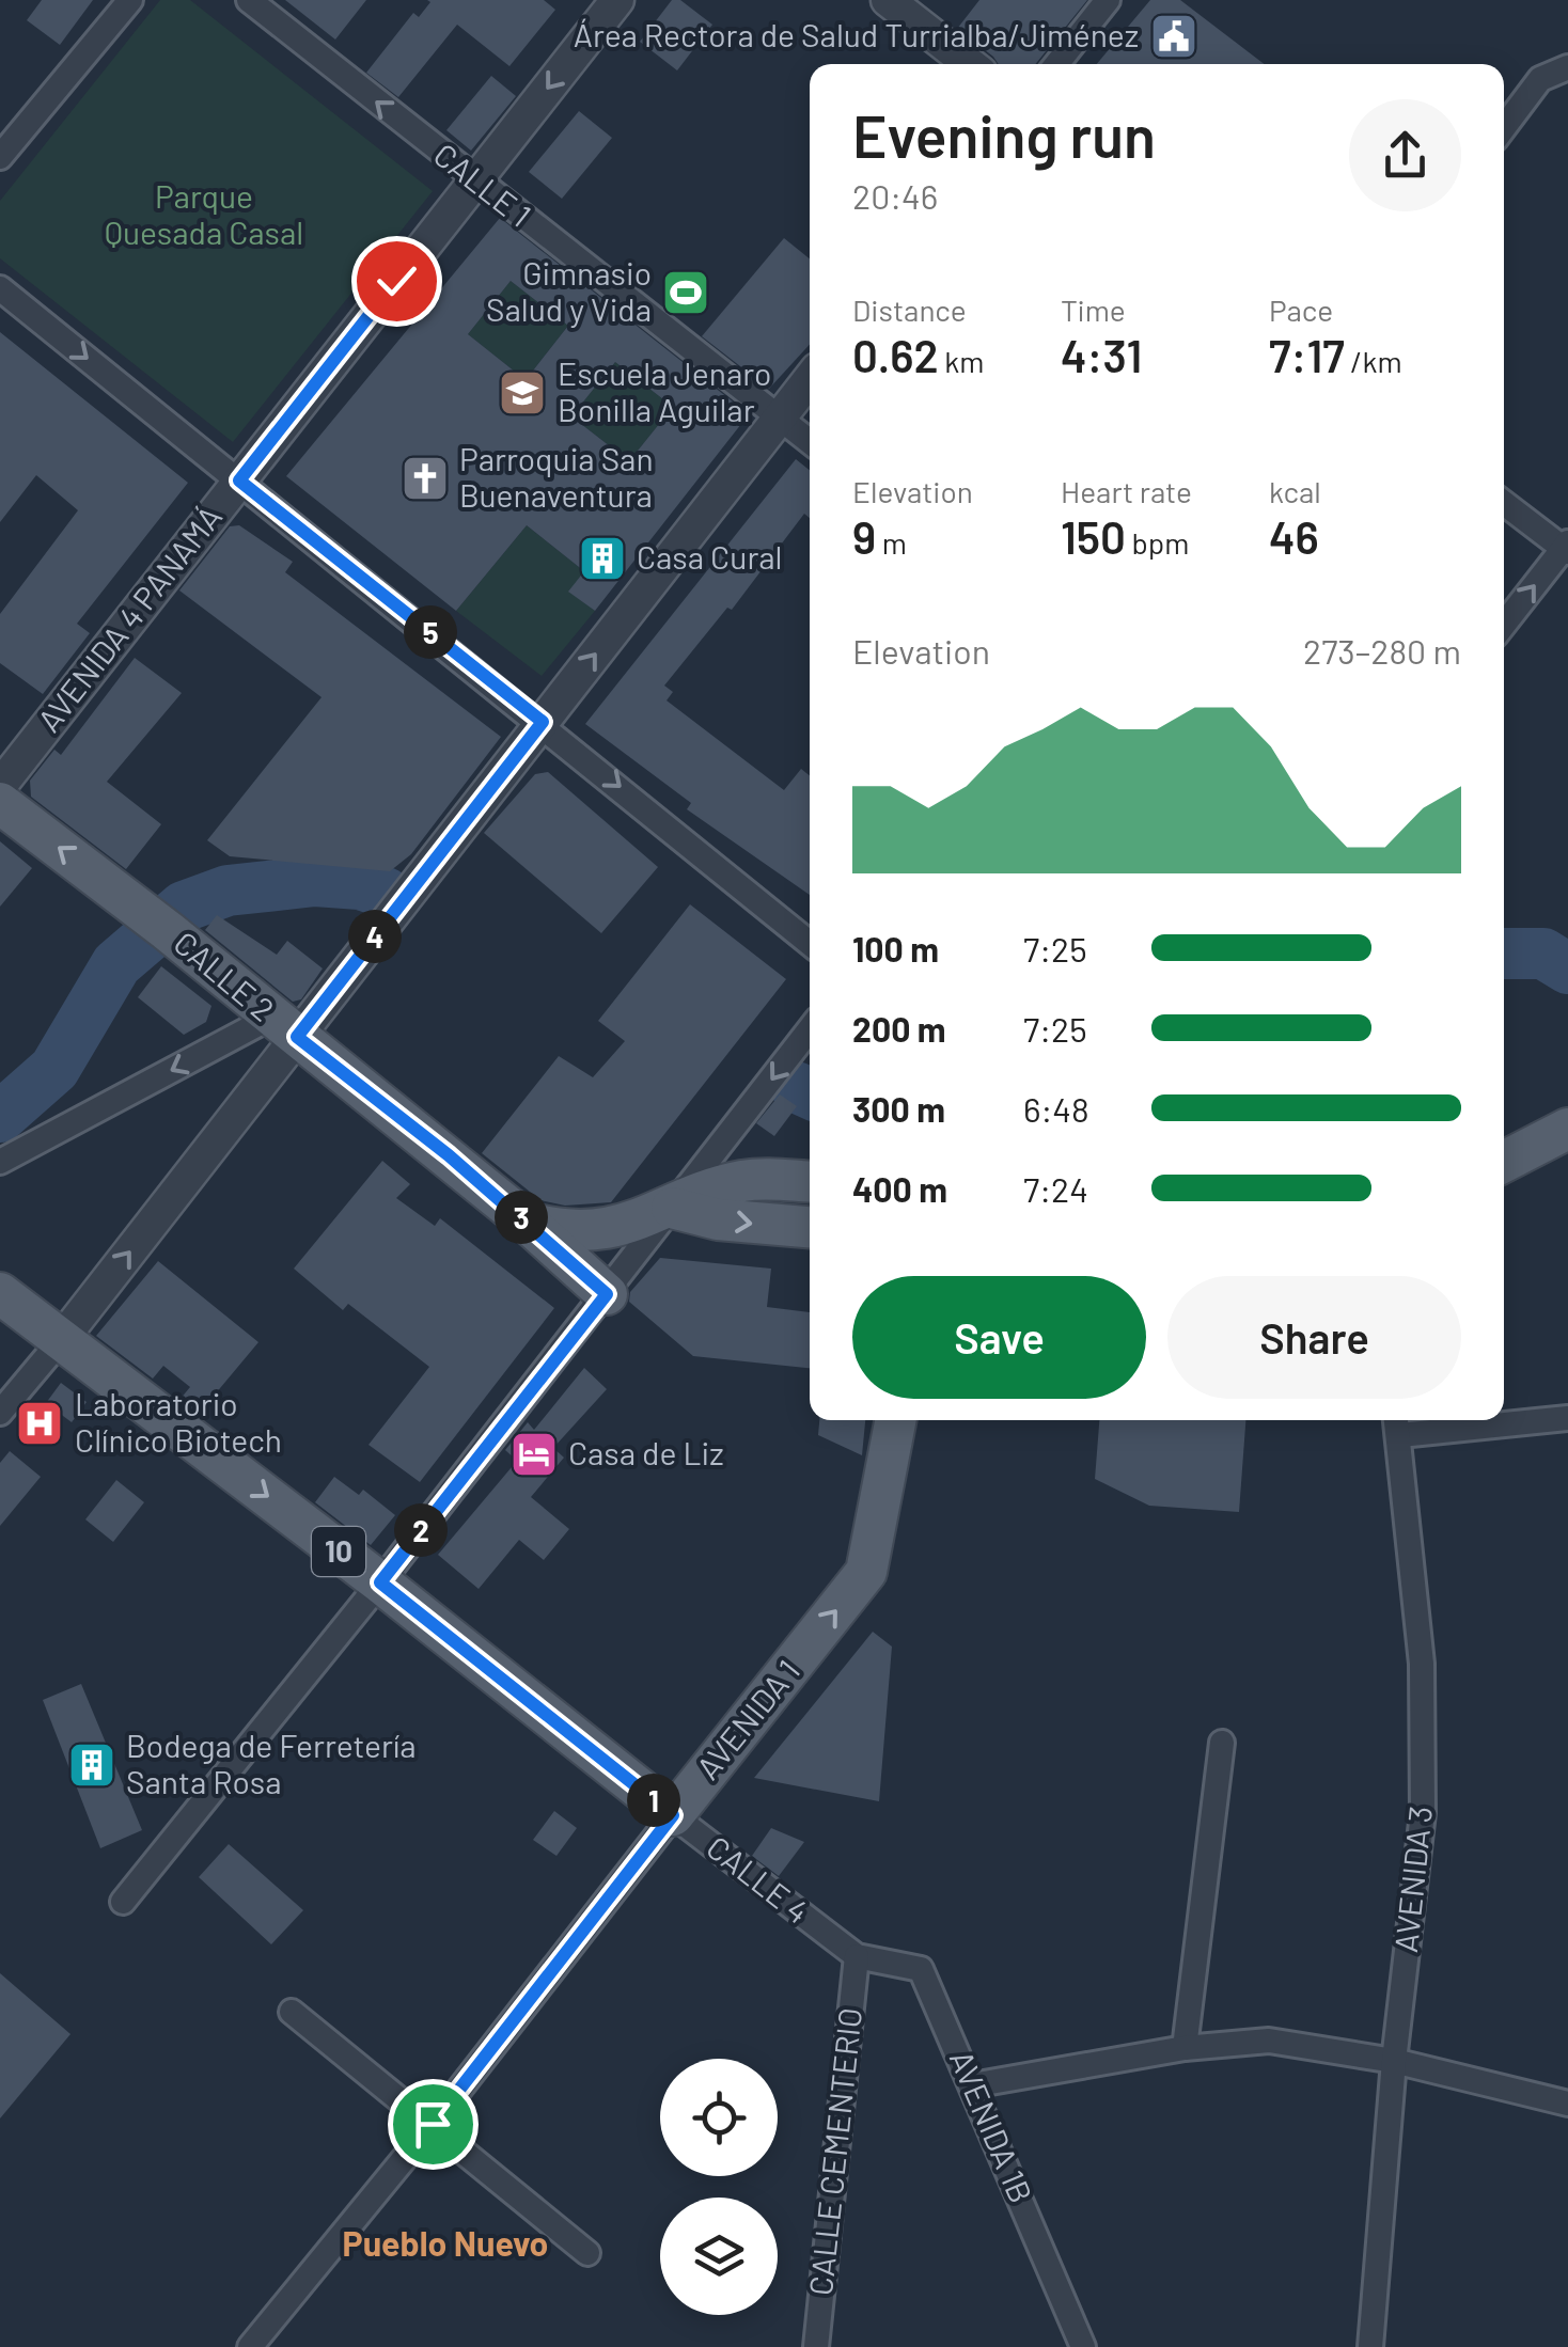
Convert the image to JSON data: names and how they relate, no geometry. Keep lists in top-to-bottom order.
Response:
{
  "streets": {
    "main road": [
      "CALLE 2",
      "10",
      "AVENIDA 1",
      "CALLE 4"
    ],
    "street": [
      "CALLE 1",
      "AVENIDA 4 PANAMÁ",
      "AVENIDA 3",
      "AVENIDA 1B",
      "CALLE CEMENTERIO"
    ]
  },
  "crossings": [
    ["CALLE 1", "AVENIDA 4 PANAMÁ"],
    ["AVENIDA 1", "CALLE 4"],
    ["CALLE 4", "AVENIDA 1B"],
    ["CALLE 4", "CALLE CEMENTERIO"],
    ["AVENIDA 1B", "CALLE CEMENTERIO"]
  ],
  "one_way": [
    "CALLE 1",
    "CALLE 2",
    "AVENIDA 1",
    "CALLE 4"
  ],
  "districts": ["Pueblo Nuevo"],
  "parks": ["Parque Quesada Casal"],
  "places": {
    "public building": ["Área Rectora de Salud Turrialba/Jiménez"],
    "sports": ["Gimnasio Salud y Vida"],
    "school or university": ["Escuela Jenaro Bonilla Aguilar"],
    "church": ["Parroquia San Buenaventura"],
    "building": ["Casa Cural", "Bodega de Ferretería Santa Rosa"],
    "hospital": ["Laboratorio Clínico Biotech"],
    "hotel": ["Casa de Liz"]
  },
  "page": {
    "heading": ["Evening run", "20:46"],
    "stats": [
      ["Distance", "0.62 km"],
      ["Time", "4:31"],
      ["Pace", "7:17 /km"],
      ["Elevation", "9 m"],
      ["Heart rate", "150 bpm"],
      ["kcal", "46"]
    ],
    "pins": [
      "5",
      "4",
      "3",
      "2",
      "1"
    ],
    "chart": ["Elevation", "273–280 m"],
    "list": [
      {
        "name": "100 m",
        "note": "7:25"
      },
      {
        "name": "200 m",
        "note": "7:25"
      },
      {
        "name": "300 m",
        "note": "6:48"
      },
      {
        "name": "400 m",
        "note": "7:24"
      }
    ],
    "buttons": ["Save", "Share"]
  }
}
